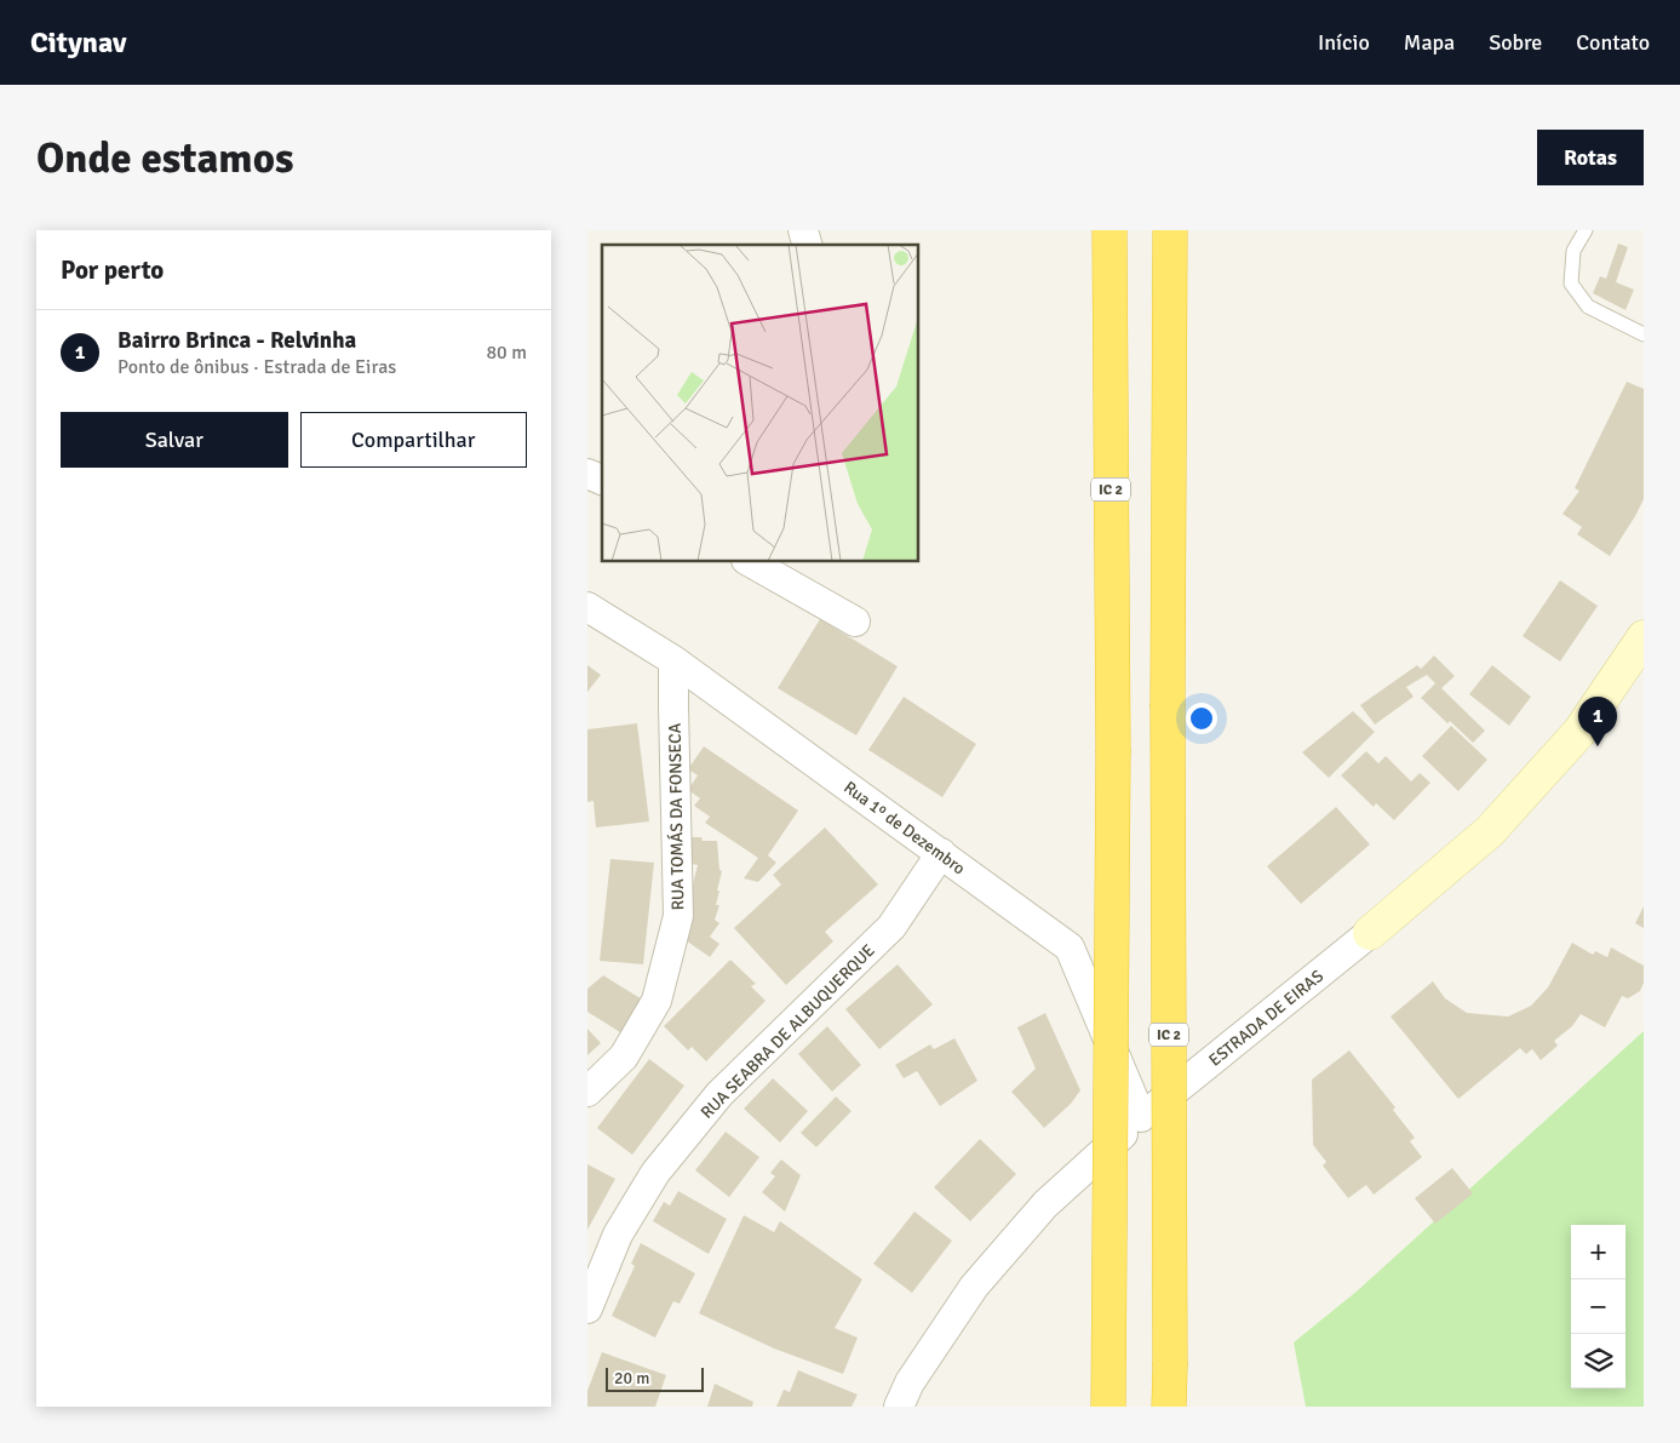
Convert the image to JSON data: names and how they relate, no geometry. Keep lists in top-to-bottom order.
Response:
{
  "streets": {
    "highway": ["IC 2"],
    "street": [
      "RUA TOMÁS DA FONSECA",
      "Rua 1º de Dezembro",
      "ESTRADA DE EIRAS",
      "RUA SEABRA DE ALBUQUERQUE"
    ]
  },
  "crossings": [
    ["RUA TOMÁS DA FONSECA", "Rua 1º de Dezembro"],
    ["Rua 1º de Dezembro", "ESTRADA DE EIRAS"],
    ["Rua 1º de Dezembro", "RUA SEABRA DE ALBUQUERQUE"]
  ],
  "scale_bar": "20 m",
  "page": {
    "header": "Citynav",
    "nav": [
      "Início",
      "Mapa",
      "Sobre",
      "Contato"
    ],
    "buttons": [
      "Rotas",
      ["Salvar", "Compartilhar"]
    ],
    "title": "Onde estamos",
    "heading": "Por perto",
    "list": [
      {
        "mark": "1",
        "name": "Bairro Brinca - Relvinha",
        "note": "Ponto de ônibus · Estrada de Eiras",
        "value": "80 m"
      }
    ],
    "pins": "1",
    "map_buttons": ["+", "−"],
    "scale": "20 m"
  }
}
